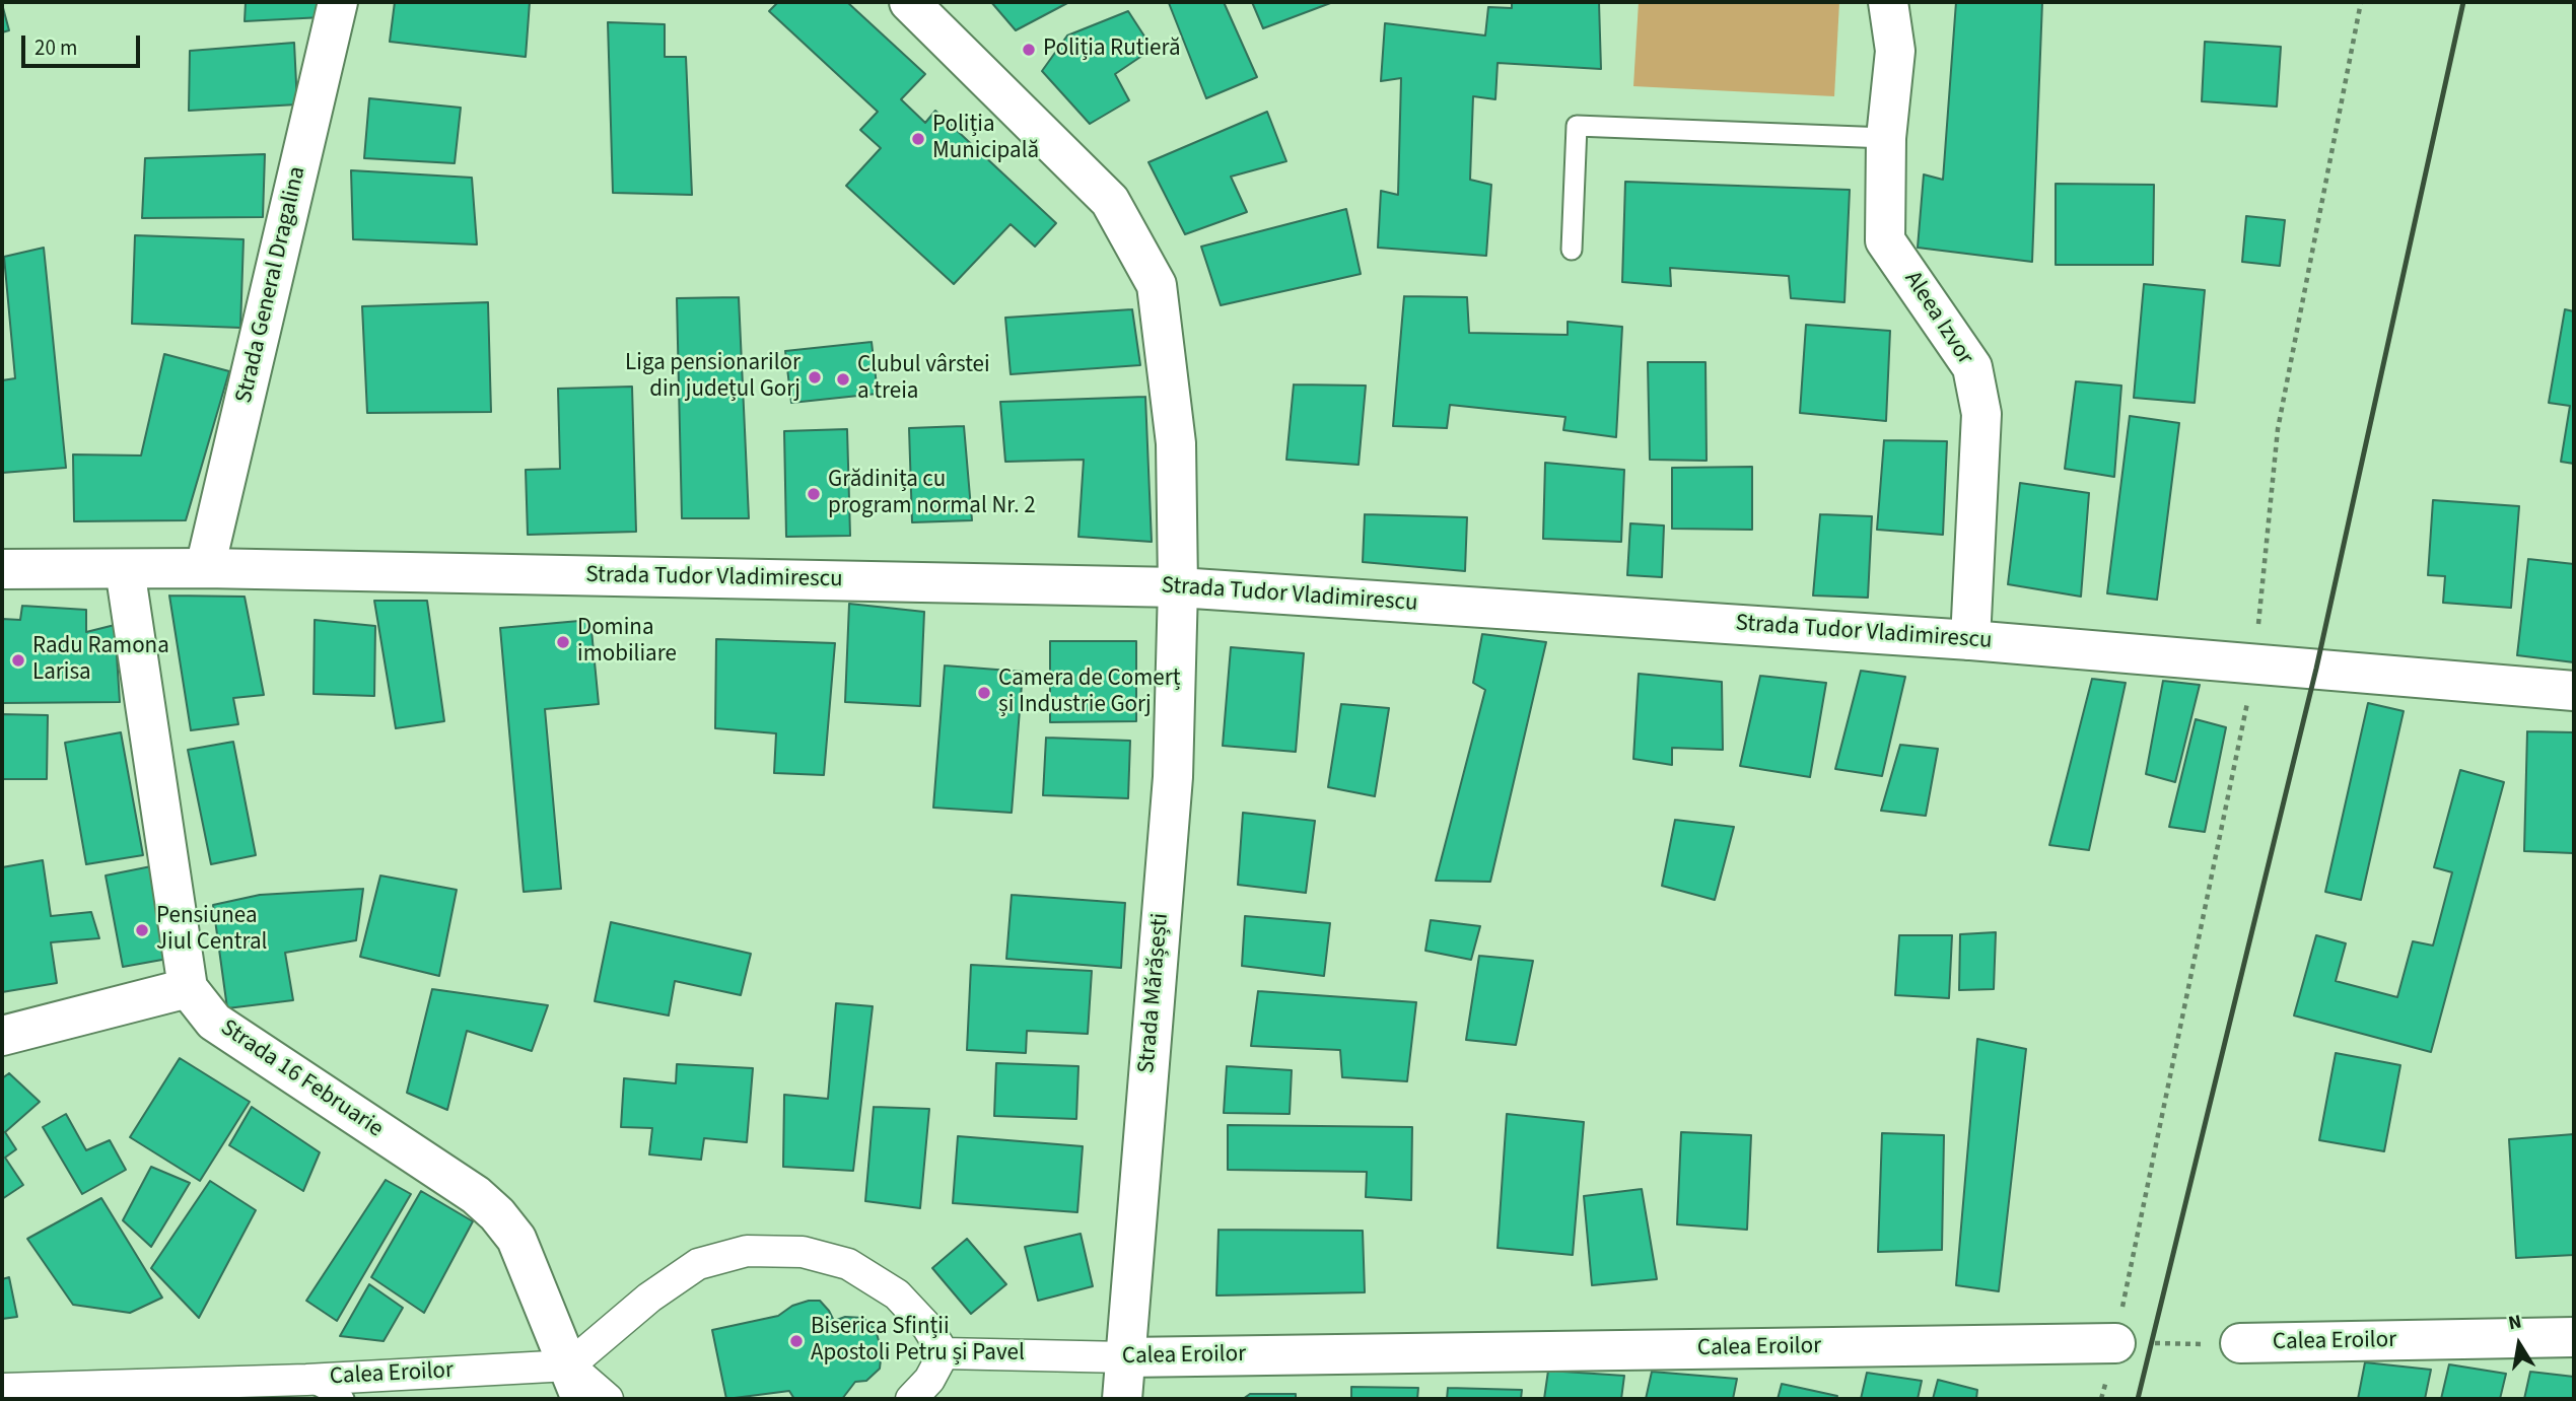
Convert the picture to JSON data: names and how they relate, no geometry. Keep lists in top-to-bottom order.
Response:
{
  "streets": {
    "street": [
      "Strada General Dragalina",
      "Aleea Izvor",
      "Strada Tudor Vladimirescu",
      "Strada Mărășești",
      "Strada 16 Februarie",
      "Calea Eroilor"
    ]
  },
  "crossings": [
    ["Strada General Dragalina", "Strada Tudor Vladimirescu"],
    ["Aleea Izvor", "Strada Tudor Vladimirescu"],
    ["Strada Tudor Vladimirescu", "Strada Mărășești"],
    ["Strada Tudor Vladimirescu", "Strada 16 Februarie"],
    ["Strada Mărășești", "Calea Eroilor"],
    ["Strada 16 Februarie", "Calea Eroilor"]
  ],
  "places": [
    "Poliția Rutieră",
    "Poliția Municipală",
    "Liga pensionarilor din județul Gorj",
    "Clubul vârstei a treia",
    "Grădinița cu program normal Nr. 2",
    "Domina imobiliare",
    "Radu Ramona Larisa",
    "Camera de Comerț și Industrie Gorj",
    "Pensiunea Jiul Central",
    "Biserica Sfinții Apostoli Petru și Pavel"
  ],
  "scale_bar": "20 m",
  "north": "top"
}
